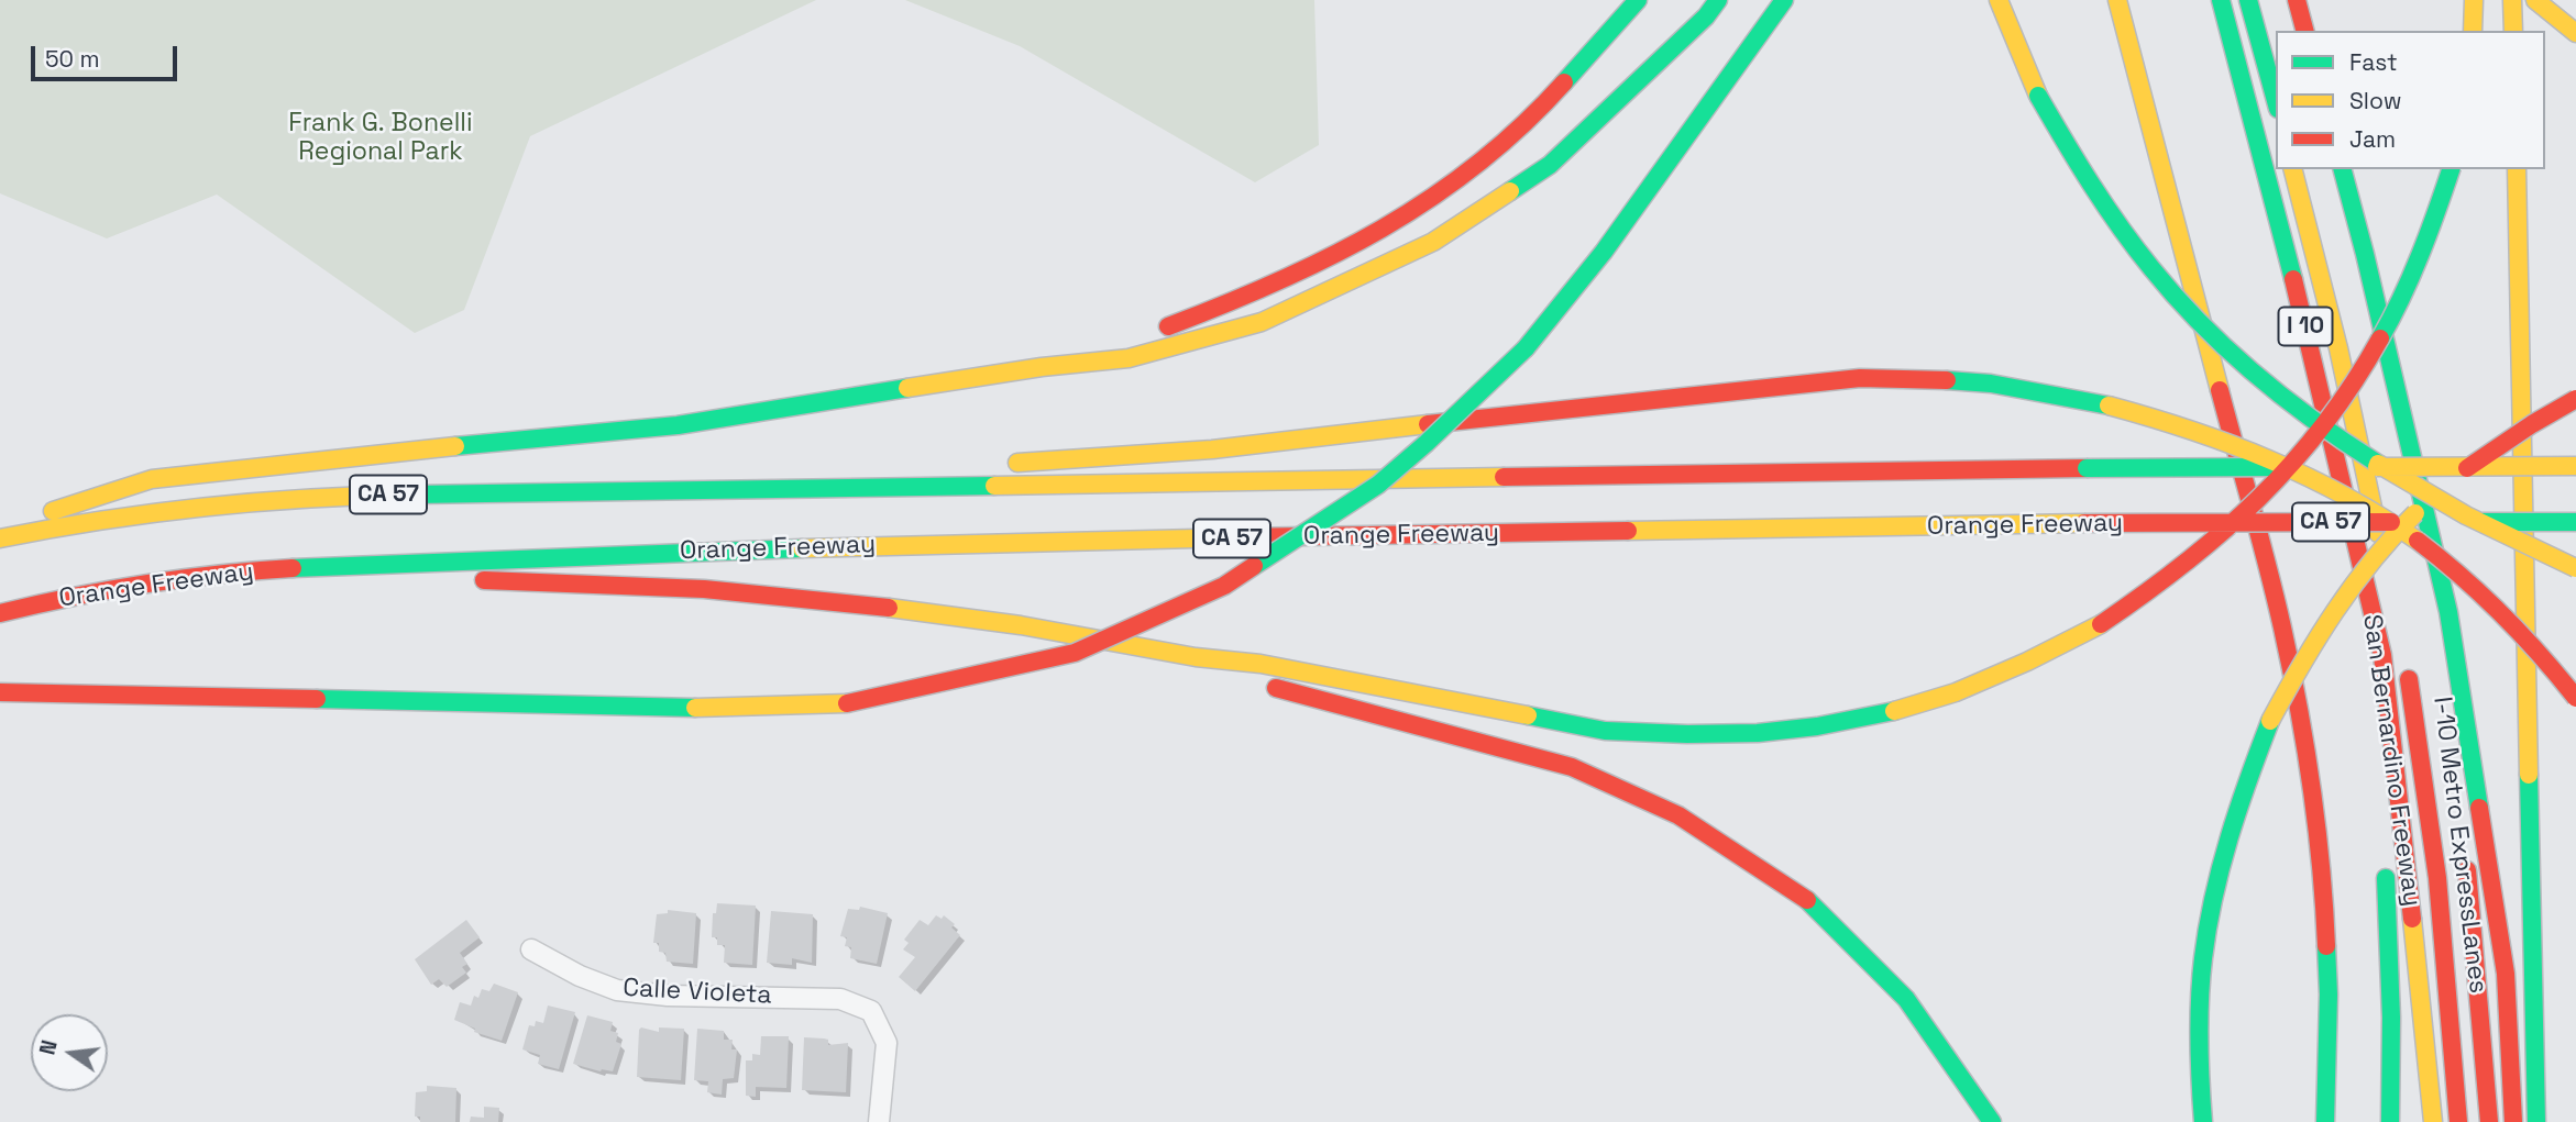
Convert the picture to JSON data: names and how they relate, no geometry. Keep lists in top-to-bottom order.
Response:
{
  "streets": {
    "highway": [
      "I 10",
      "CA 57",
      "Orange Freeway",
      "San Bernardino Freeway",
      "I-10 Metro ExpressLanes"
    ],
    "street": ["Calle Violeta"]
  },
  "parks": ["Frank G. Bonelli Regional Park"],
  "legend": ["Fast", "Slow", "Jam"],
  "scale_bar": "50 m",
  "north": "left"
}
